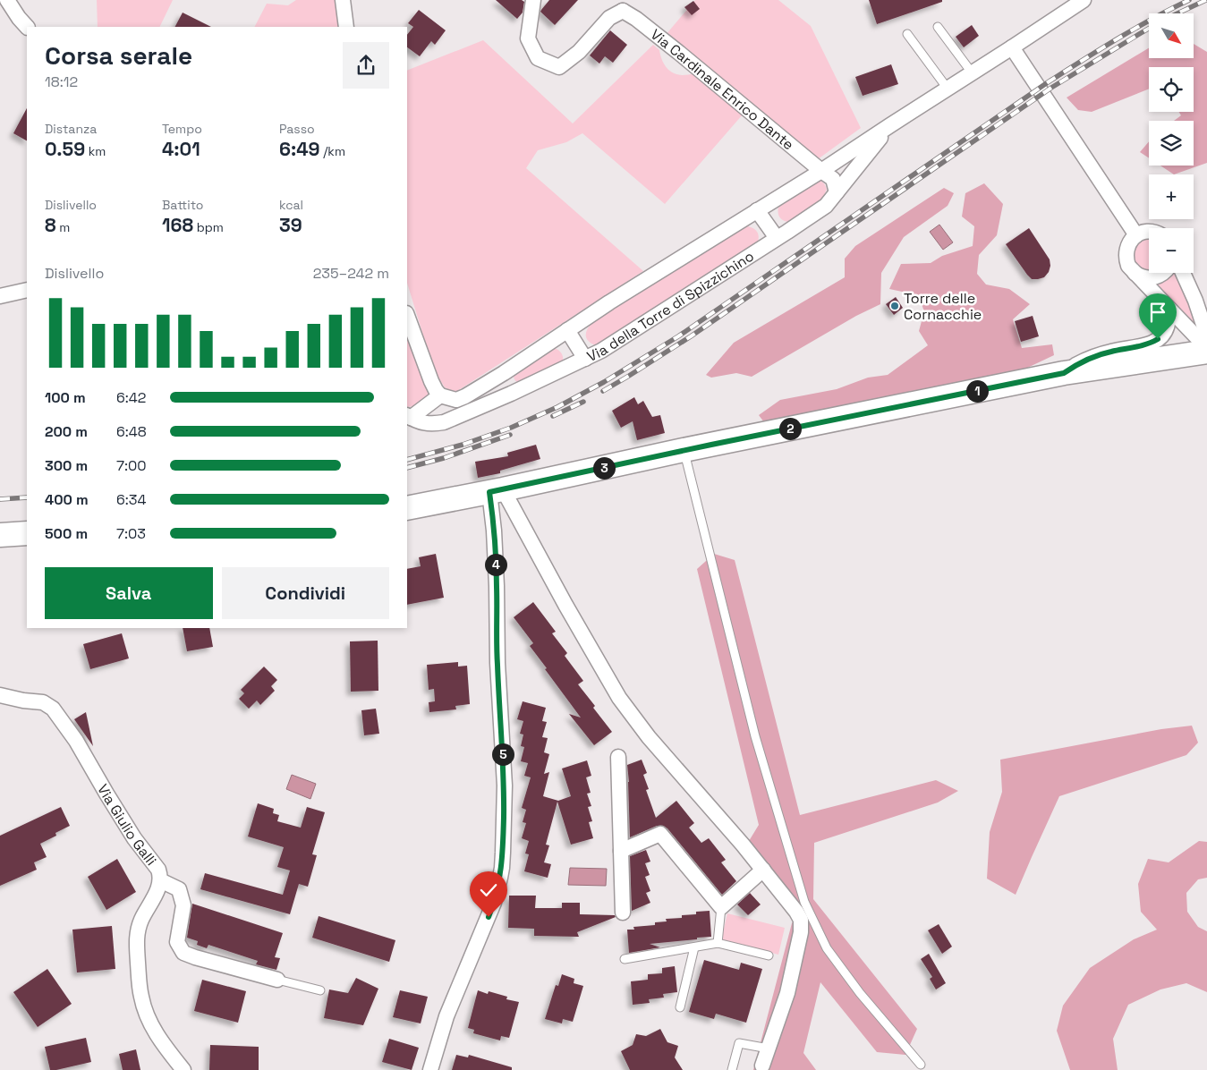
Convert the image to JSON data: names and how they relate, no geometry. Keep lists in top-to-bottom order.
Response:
{
  "streets": {
    "street": ["Via Cardinale Enrico Dante", "Via della Torre di Spizzichino", "Via Giulio Galli"]
  },
  "crossings": [
    ["Via Cardinale Enrico Dante", "Via della Torre di Spizzichino"]
  ],
  "places": ["Torre delle Cornacchie"],
  "north": "bottom right",
  "page": {
    "map_buttons": ["+", "−"],
    "heading": ["Corsa serale", "18:12"],
    "stats": [
      ["Distanza", "0.59 km"],
      ["Tempo", "4:01"],
      ["Passo", "6:49 /km"],
      ["Dislivello", "8 m"],
      ["Battito", "168 bpm"],
      ["kcal", "39"]
    ],
    "chart": ["Dislivello", "235–242 m"],
    "pins": [
      "1",
      "2",
      "3",
      "4",
      "5"
    ],
    "list": [
      {
        "name": "100 m",
        "note": "6:42"
      },
      {
        "name": "200 m",
        "note": "6:48"
      },
      {
        "name": "300 m",
        "note": "7:00"
      },
      {
        "name": "400 m",
        "note": "6:34"
      },
      {
        "name": "500 m",
        "note": "7:03"
      }
    ],
    "buttons": ["Salva", "Condividi"]
  }
}
